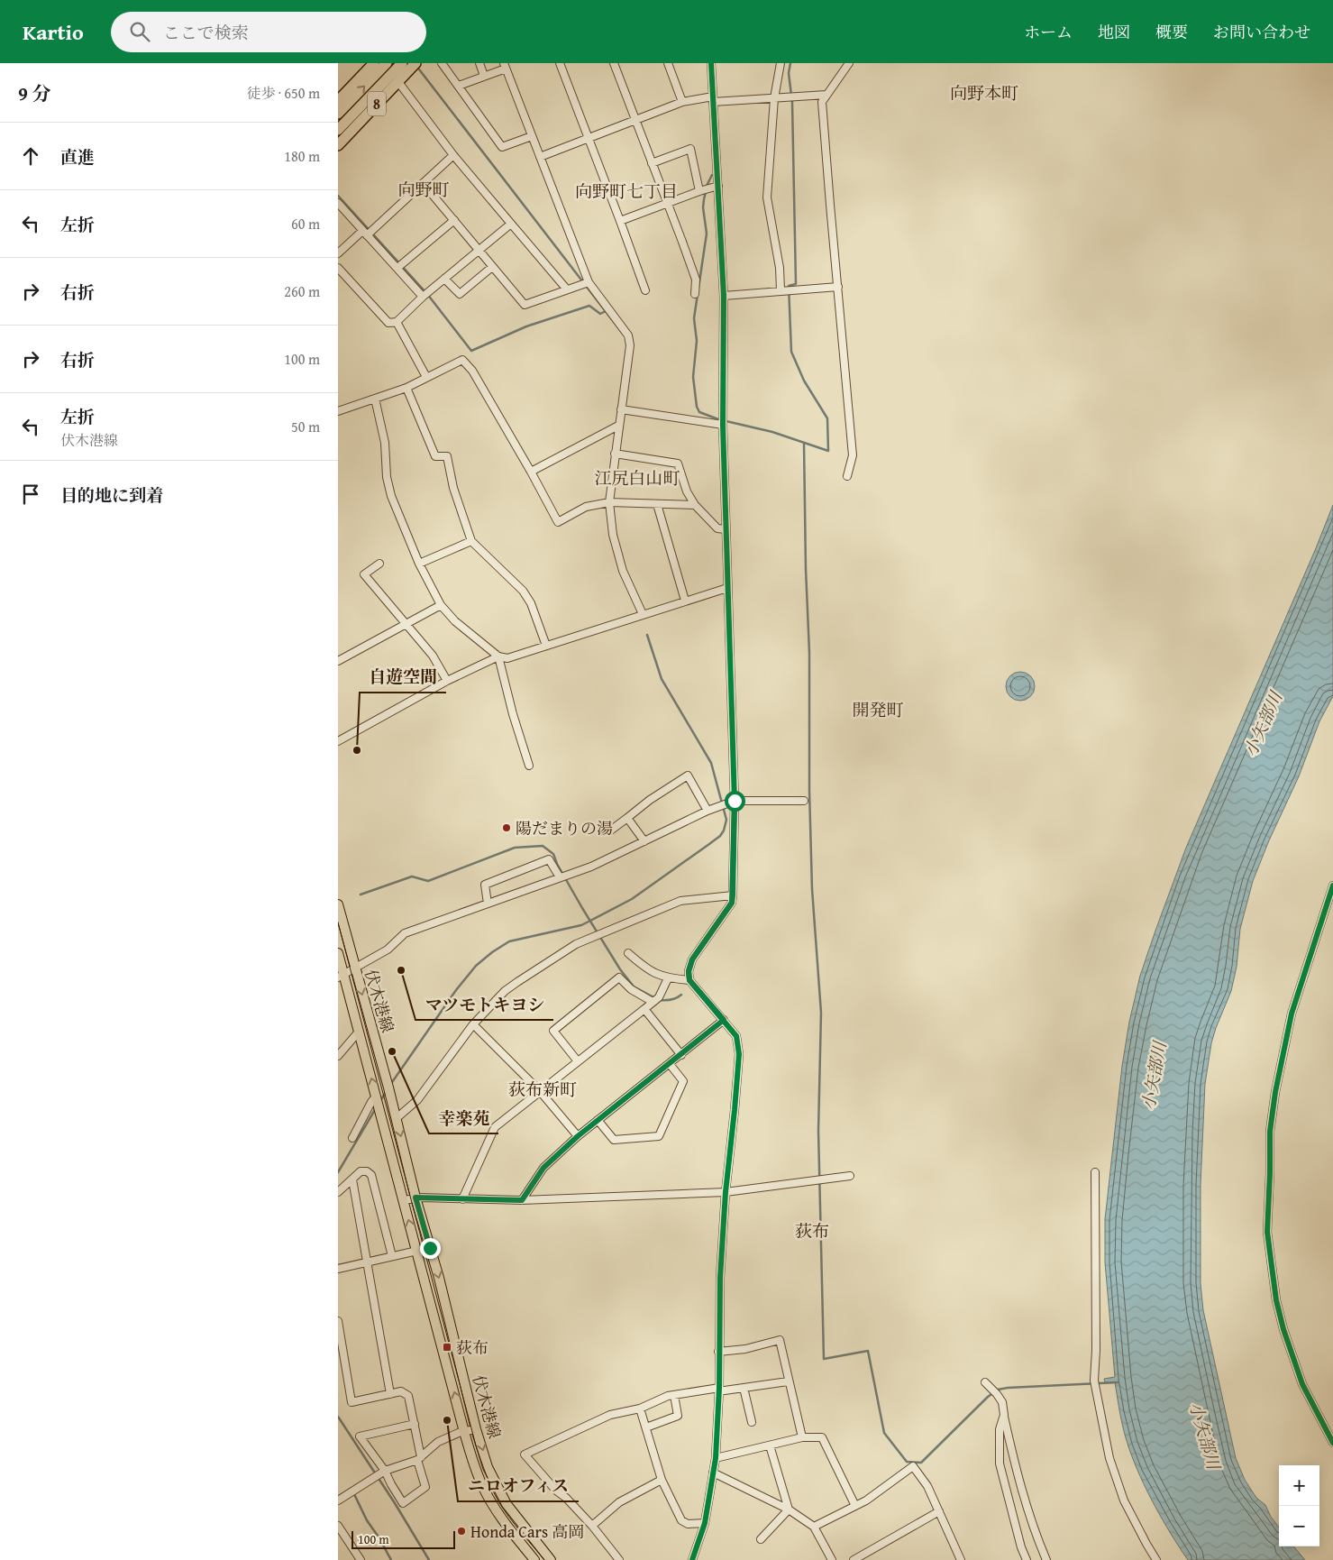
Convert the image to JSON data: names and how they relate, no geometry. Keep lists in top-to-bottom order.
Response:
{
  "streets": {
    "highway": ["8"],
    "main road": ["伏木港線"]
  },
  "districts": [
    "向野本町",
    "向野町",
    "向野町七丁目",
    "江尻白山町",
    "開発町",
    "荻布新町",
    "荻布"
  ],
  "water": ["小矢部川"],
  "places": {
    "other": [
      "自遊空間",
      "陽だまりの湯",
      "マツモトキヨシ",
      "幸楽苑",
      "ニロオフィス",
      "Honda Cars 高岡"
    ],
    "transit": ["荻布"]
  },
  "scale_bar": "100 m",
  "page": {
    "header": "Kartio",
    "search": "ここで検索",
    "nav": [
      "ホーム",
      "地図",
      "概要",
      "お問い合わせ"
    ],
    "heading": ["9 分", "徒歩 · 650 m"],
    "list": [
      ["直進", "180 m"],
      ["左折", "60 m"],
      ["右折", "260 m"],
      ["右折", "100 m"],
      ["左折", "伏木港線", "50 m"],
      "目的地に到着"
    ],
    "map_buttons": ["+", "−"],
    "scale": "100 m"
  }
}
